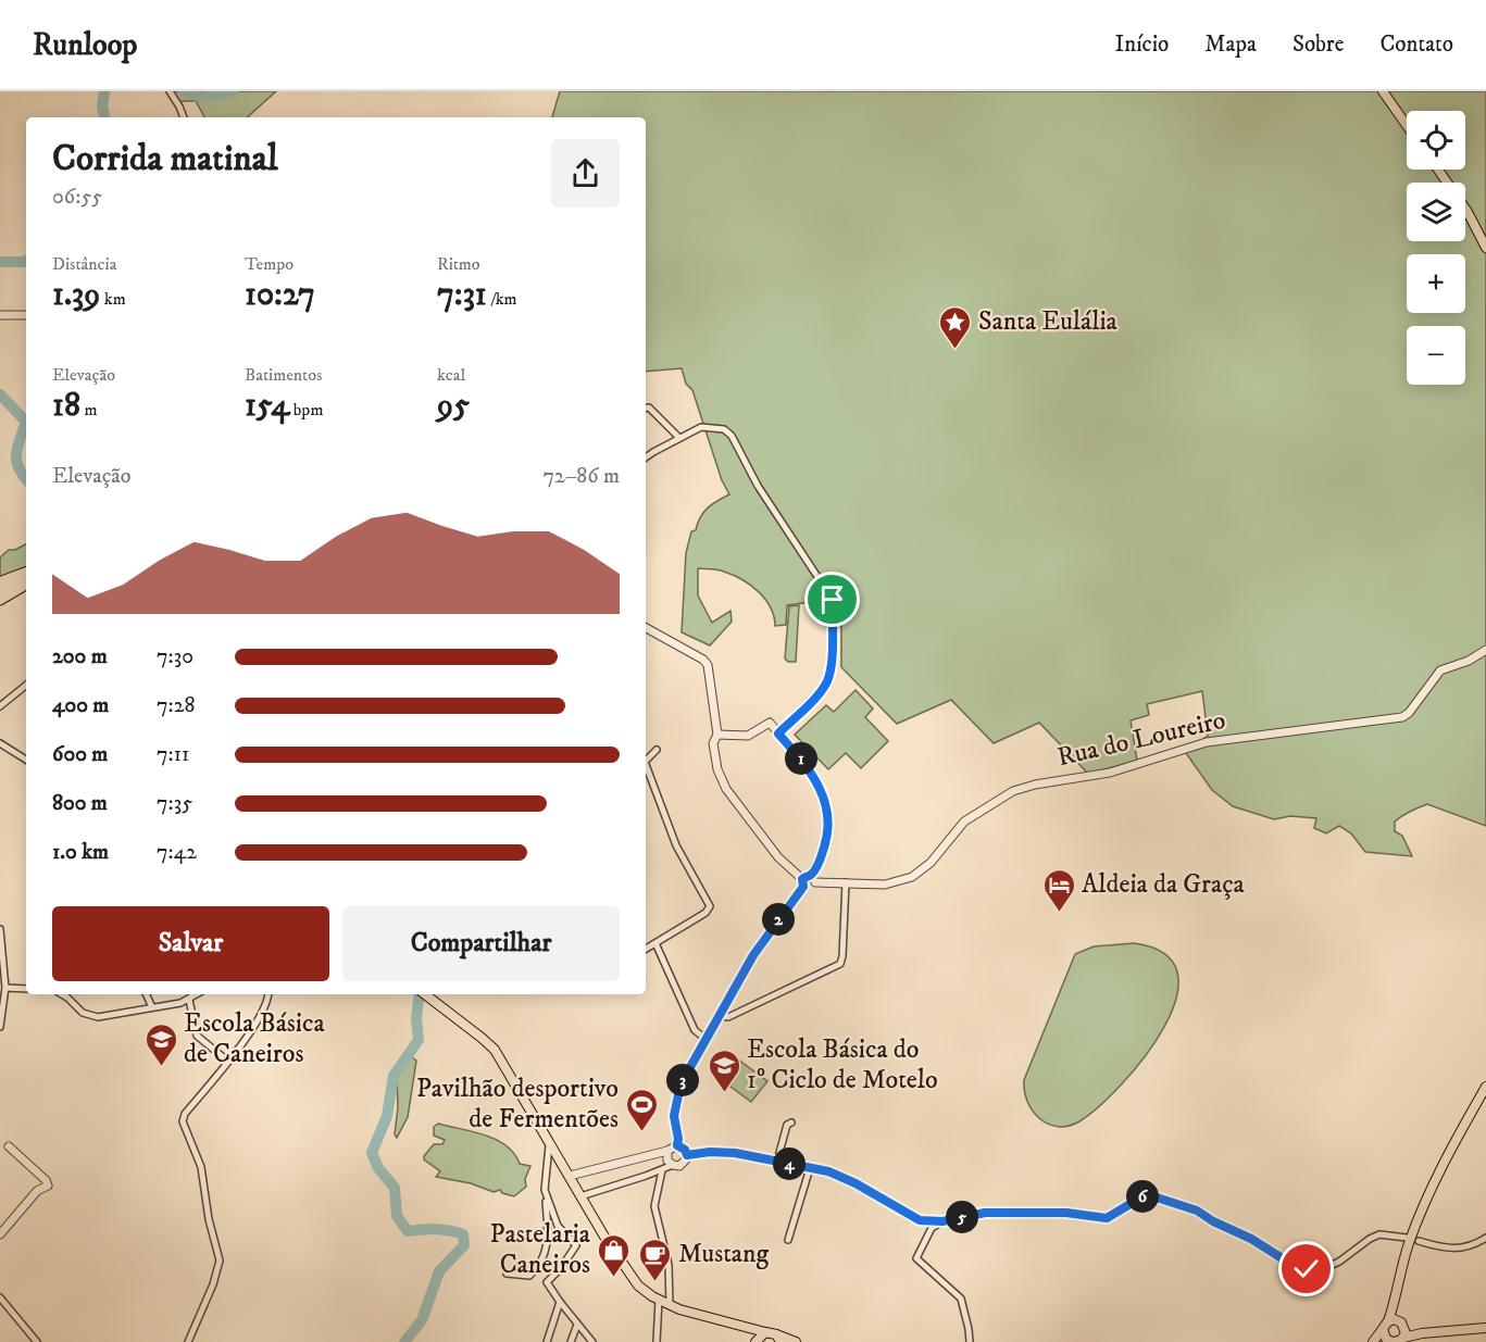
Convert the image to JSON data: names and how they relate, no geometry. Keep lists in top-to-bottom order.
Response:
{
  "streets": {
    "street": ["Rua do Loureiro"]
  },
  "places": {
    "place": ["Santa Eulália"],
    "hotel": ["Aldeia da Graça"],
    "school or university": ["Escola Básica de Caneiros", "Escola Básica do 1º Ciclo de Motelo"],
    "sports": ["Pavilhão desportivo de Fermentões"],
    "shop": ["Pastelaria Caneiros"],
    "cafe": ["Mustang"]
  },
  "page": {
    "header": "Runloop",
    "nav": [
      "Início",
      "Mapa",
      "Sobre",
      "Contato"
    ],
    "map_buttons": ["+", "−"],
    "heading": ["Corrida matinal", "06:55"],
    "stats": [
      ["Distância", "1.39 km"],
      ["Tempo", "10:27"],
      ["Ritmo", "7:31 /km"],
      ["Elevação", "18 m"],
      ["Batimentos", "154 bpm"],
      ["kcal", "95"]
    ],
    "chart": ["Elevação", "72–86 m"],
    "list": [
      {
        "name": "200 m",
        "note": "7:30"
      },
      {
        "name": "400 m",
        "note": "7:28"
      },
      {
        "name": "600 m",
        "note": "7:11"
      },
      {
        "name": "800 m",
        "note": "7:35"
      },
      {
        "name": "1.0 km",
        "note": "7:42"
      }
    ],
    "pins": [
      "1",
      "2",
      "3",
      "4",
      "6",
      "5"
    ],
    "buttons": ["Salvar", "Compartilhar"]
  }
}
